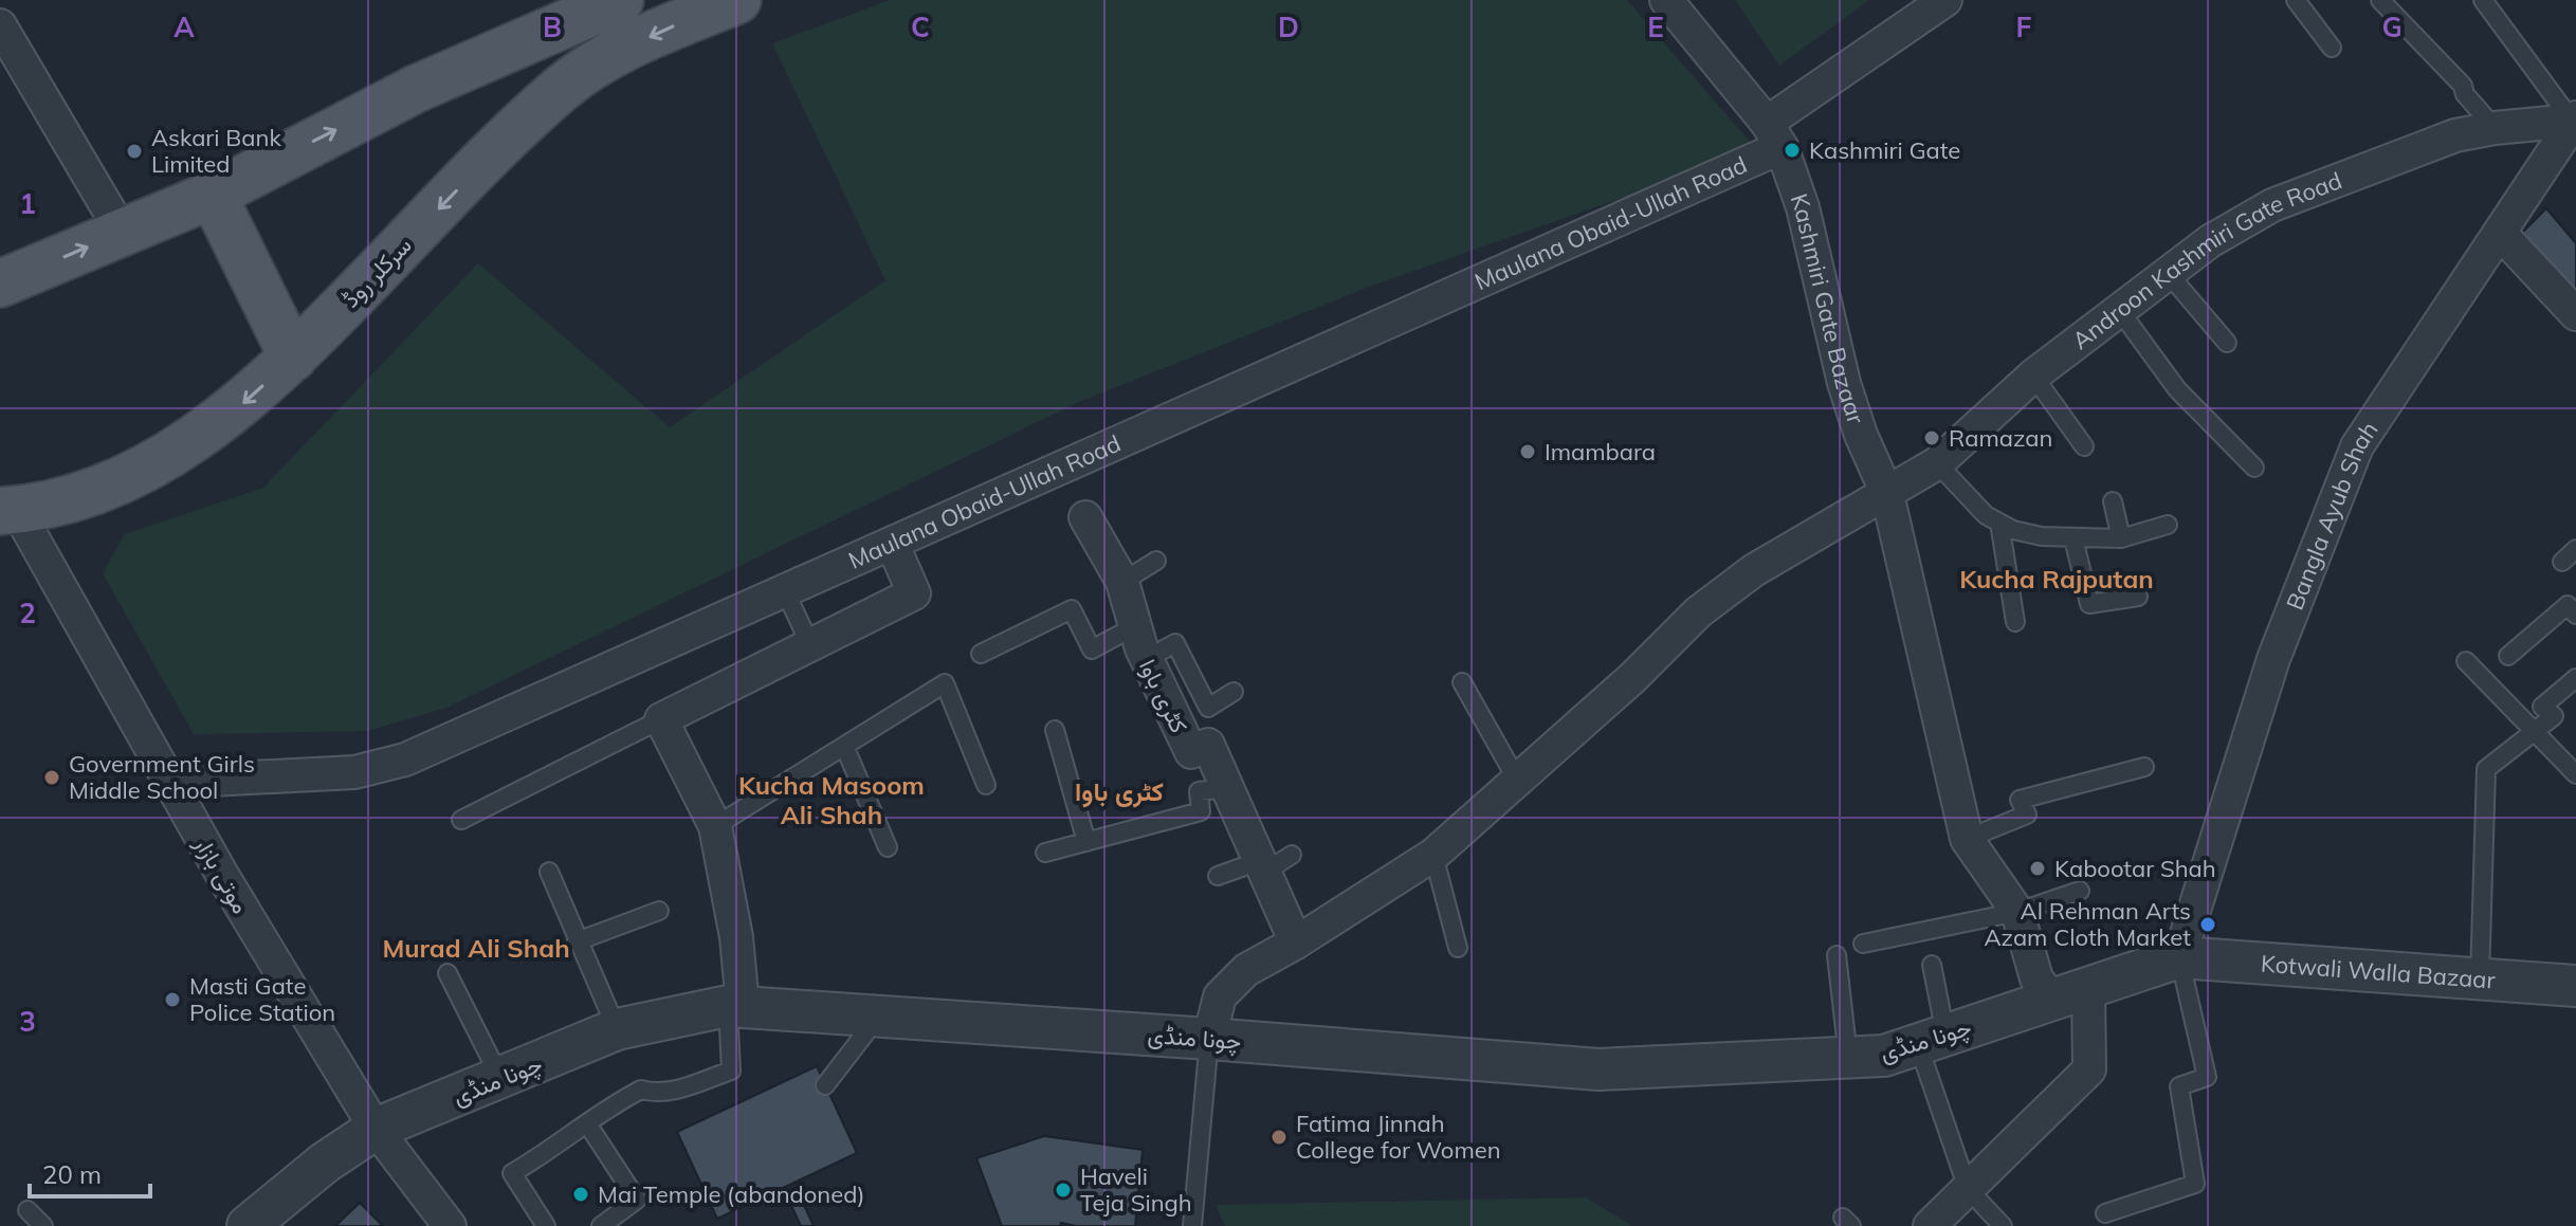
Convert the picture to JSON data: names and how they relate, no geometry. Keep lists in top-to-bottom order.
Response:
{
  "streets": {
    "main road": ["سرکلر روڈ"],
    "street": [
      "Maulana Obaid-Ullah Road",
      "Androon Kashmiri Gate Road",
      "Kashmiri Gate Bazaar",
      "Bangla Ayub Shah",
      "کٹری باوا",
      "موتی بازار",
      "Kotwali Walla Bazaar",
      "چونا منڈی"
    ]
  },
  "crossings": [
    ["Maulana Obaid-Ullah Road", "Kashmiri Gate Bazaar"],
    ["Maulana Obaid-Ullah Road", "موتی بازار"],
    ["Androon Kashmiri Gate Road", "Kashmiri Gate Bazaar"],
    ["Androon Kashmiri Gate Road", "Bangla Ayub Shah"],
    ["Androon Kashmiri Gate Road", "کٹری باوا"],
    ["Androon Kashmiri Gate Road", "چونا منڈی"],
    ["سرکلر روڈ", "موتی بازار"],
    ["Bangla Ayub Shah", "Kotwali Walla Bazaar"],
    ["Bangla Ayub Shah", "چونا منڈی"],
    ["موتی بازار", "چونا منڈی"],
    ["Kotwali Walla Bazaar", "چونا منڈی"]
  ],
  "districts": [
    "Kucha Rajputan",
    "Kucha Masoom Ali Shah",
    "کٹری باوا",
    "Murad Ali Shah"
  ],
  "places": [
    "Kashmiri Gate",
    "Askari Bank Limited",
    "Ramazan",
    "Imambara",
    "Government Girls Middle School",
    "Kabootar Shah",
    "Al Rehman Arts Azam Cloth Market",
    "Masti Gate Police Station",
    "Fatima Jinnah College for Women",
    "Haveli Teja Singh",
    "Mai Temple (abandoned)"
  ],
  "scale_bar": "20 m",
  "grid": {
    "columns": [
      "A",
      "B",
      "C",
      "D",
      "E",
      "F",
      "G"
    ],
    "rows": ["1", "2", "3"]
  }
}
